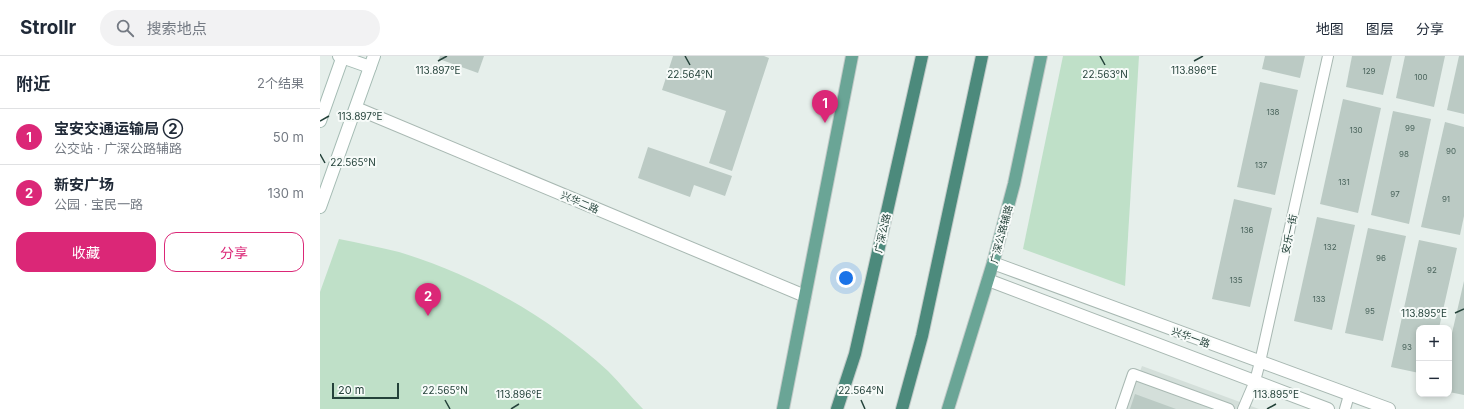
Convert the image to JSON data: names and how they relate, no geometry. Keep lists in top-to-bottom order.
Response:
{
  "streets": {
    "highway": ["广深公路"],
    "main road": ["广深公路辅路"],
    "street": ["兴华二路", "兴华一路"],
    "lane": ["安乐一街"]
  },
  "crossings": [
    ["广深公路辅路", "兴华一路"],
    ["安乐一街", "兴华一路"]
  ],
  "house_numbers": [
    "129",
    "100",
    "138",
    "99",
    "130",
    "90",
    "98",
    "137",
    "131",
    "97",
    "91",
    "136",
    "132",
    "96",
    "92",
    "135",
    "133",
    "95",
    "93"
  ],
  "scale_bar": "20 m",
  "page": {
    "header": "Strollr",
    "search": "搜索地点",
    "nav": ["地图", "图层", "分享"],
    "heading": ["附近", "2个结果"],
    "pins": ["1", "2"],
    "list": [
      {
        "mark": "1",
        "name": "宝安交通运输局 ②",
        "note": "公交站 · 广深公路辅路",
        "value": "50 m"
      },
      {
        "mark": "2",
        "name": "新安广场",
        "note": "公园 · 宝民一路",
        "value": "130 m"
      }
    ],
    "buttons": ["收藏", "分享"],
    "map_buttons": ["+", "−"],
    "scale": "20 m"
  },
  "coordinates": [
    "113.896°E",
    "113.897°E",
    "22.564°N",
    "22.563°N",
    "22.565°N",
    "113.895°E"
  ]
}
